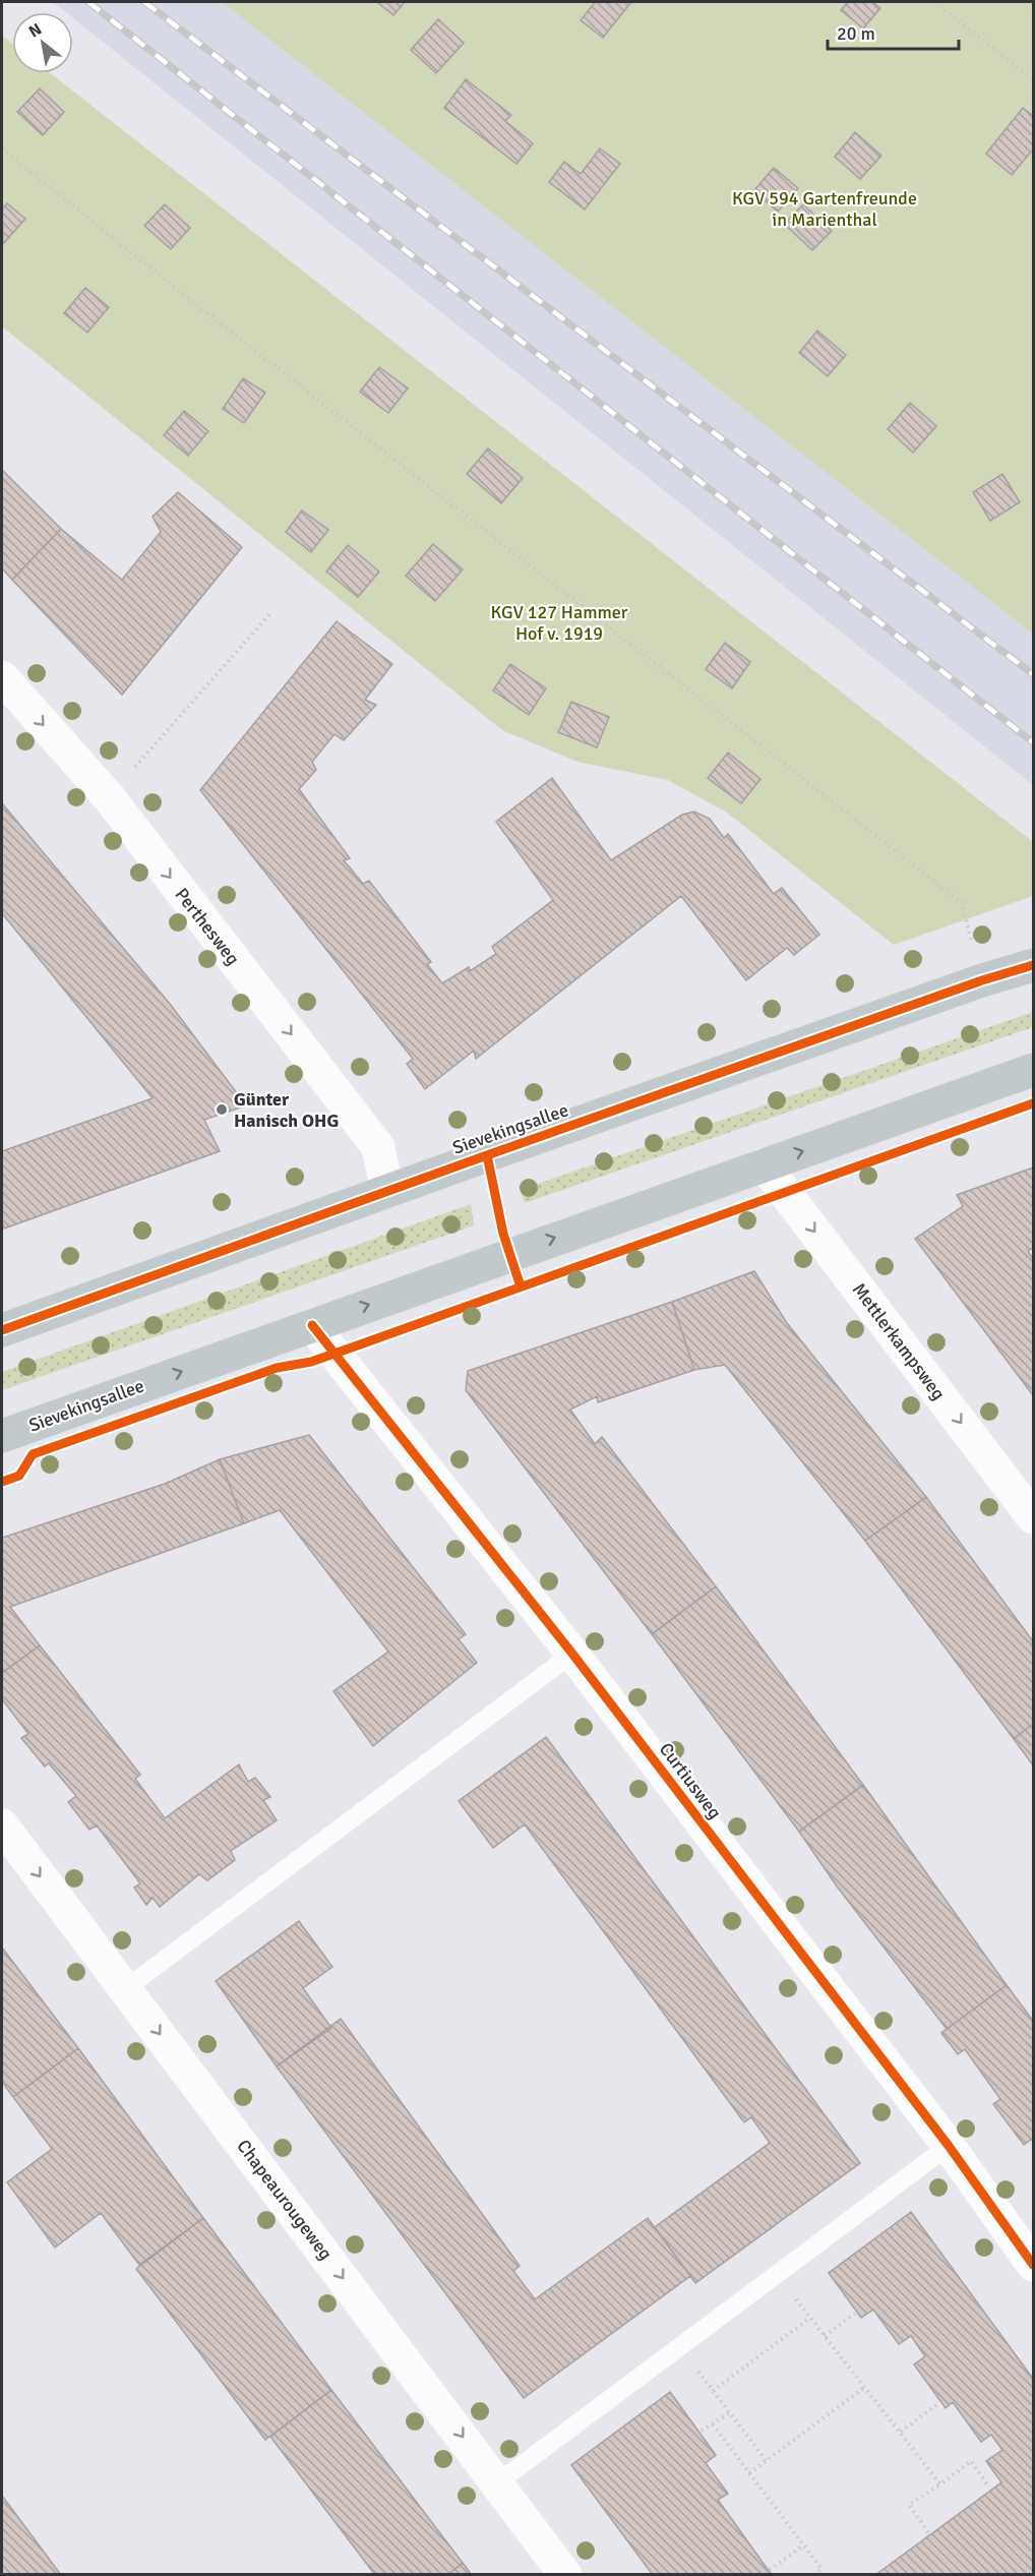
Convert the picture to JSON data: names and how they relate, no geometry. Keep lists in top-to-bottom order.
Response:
{
  "streets": {
    "main road": ["Sievekingsallee"],
    "street": [
      "Perthesweg",
      "Mettlerkampsweg",
      "Curtiusweg",
      "Chapeaurougeweg"
    ]
  },
  "crossings": [
    ["Perthesweg", "Sievekingsallee"],
    ["Sievekingsallee", "Mettlerkampsweg"],
    ["Sievekingsallee", "Curtiusweg"]
  ],
  "one_way": ["Perthesweg", "Mettlerkampsweg", "Chapeaurougeweg"],
  "parks": ["KGV 594 Gartenfreunde in Marienthal", "KGV 127 Hammer Hof v. 1919"],
  "places": ["Günter Hanisch OHG"],
  "scale_bar": "20 m",
  "north": "top left"
}
